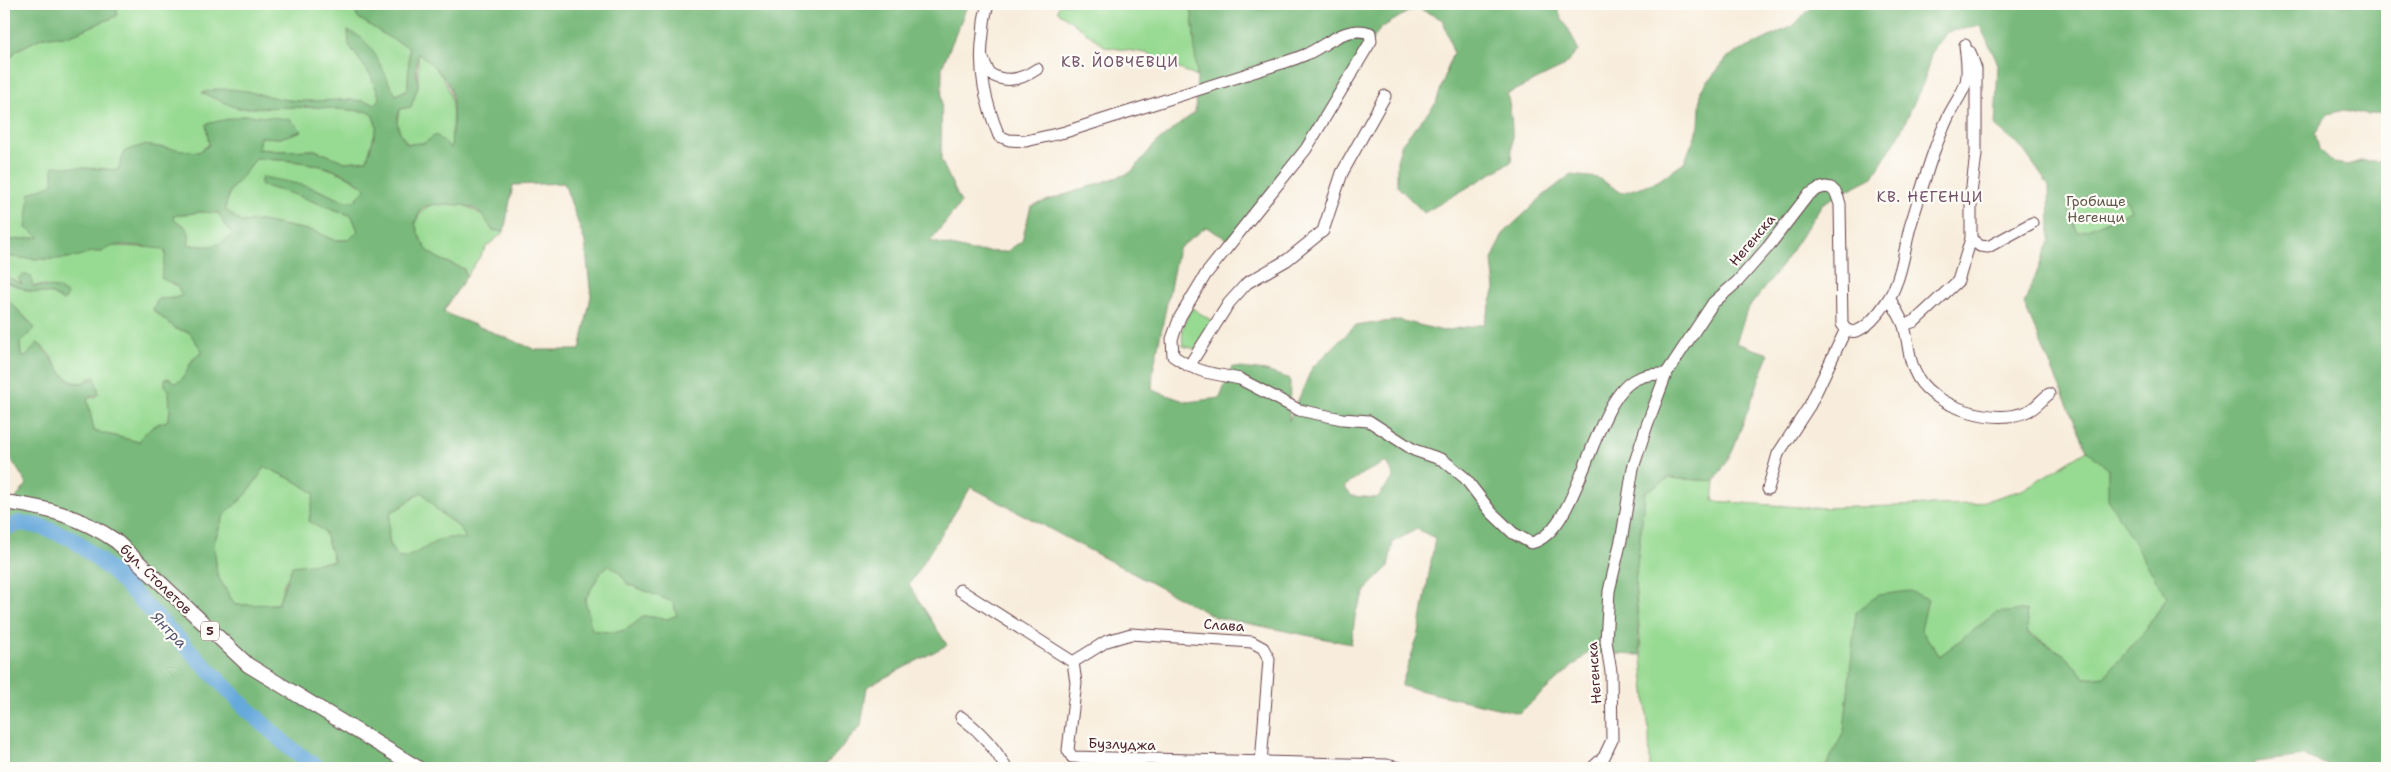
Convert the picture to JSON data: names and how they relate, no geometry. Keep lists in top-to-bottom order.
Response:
{
  "streets": {
    "main road": ["бул. Столетов", "5"],
    "street": ["Негенска", "Слава", "Бузлуджа"]
  },
  "crossings": [
    ["Слава", "Бузлуджа"]
  ],
  "districts": ["КВ. ЙОВЧЕВЦИ", "КВ. НЕГЕНЦИ"],
  "water": ["Янтра"],
  "parks": ["Гробище Негенци"]
}
